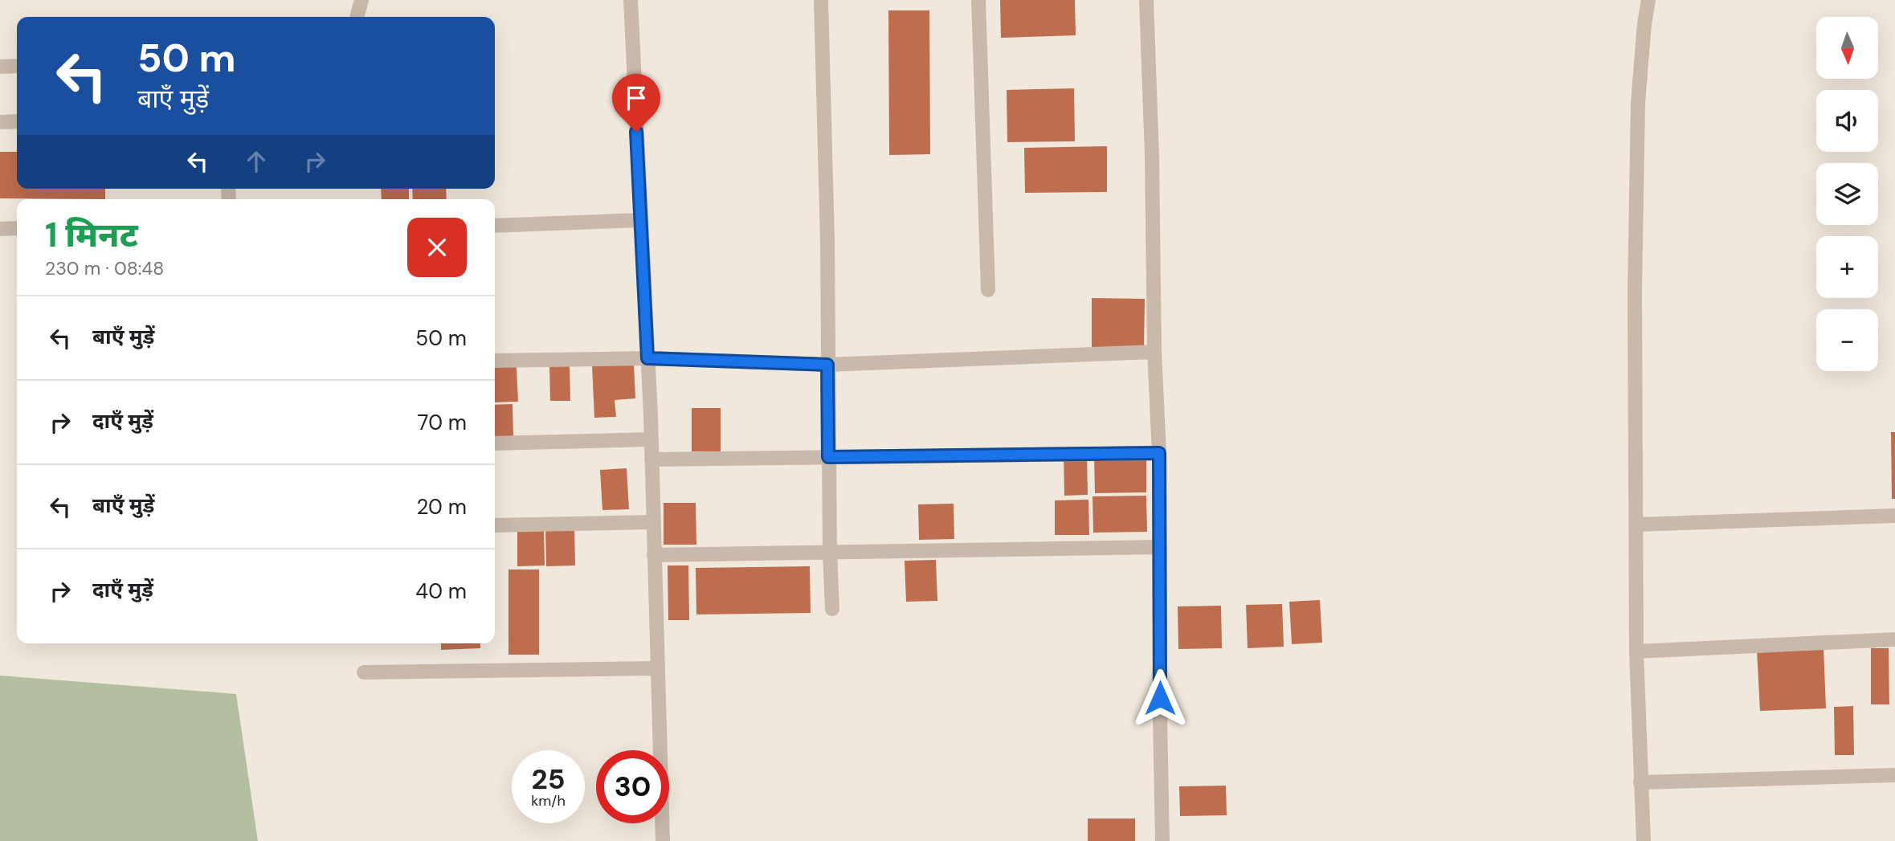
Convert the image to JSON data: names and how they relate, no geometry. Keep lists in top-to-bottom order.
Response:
{
  "north": "bottom",
  "page": {
    "map_buttons": ["+", "−"],
    "turn": ["50 m", "बाएँ मुड़ें"],
    "heading": ["1 मिनट", "230 m · 08:48"],
    "list": [
      {
        "name": "बाएँ मुड़ें",
        "value": "50 m"
      },
      {
        "name": "दाएँ मुड़ें",
        "value": "70 m"
      },
      {
        "name": "बाएँ मुड़ें",
        "value": "20 m"
      },
      {
        "name": "दाएँ मुड़ें",
        "value": "40 m"
      }
    ],
    "speed": "25 km/h",
    "limit": "30"
  }
}
